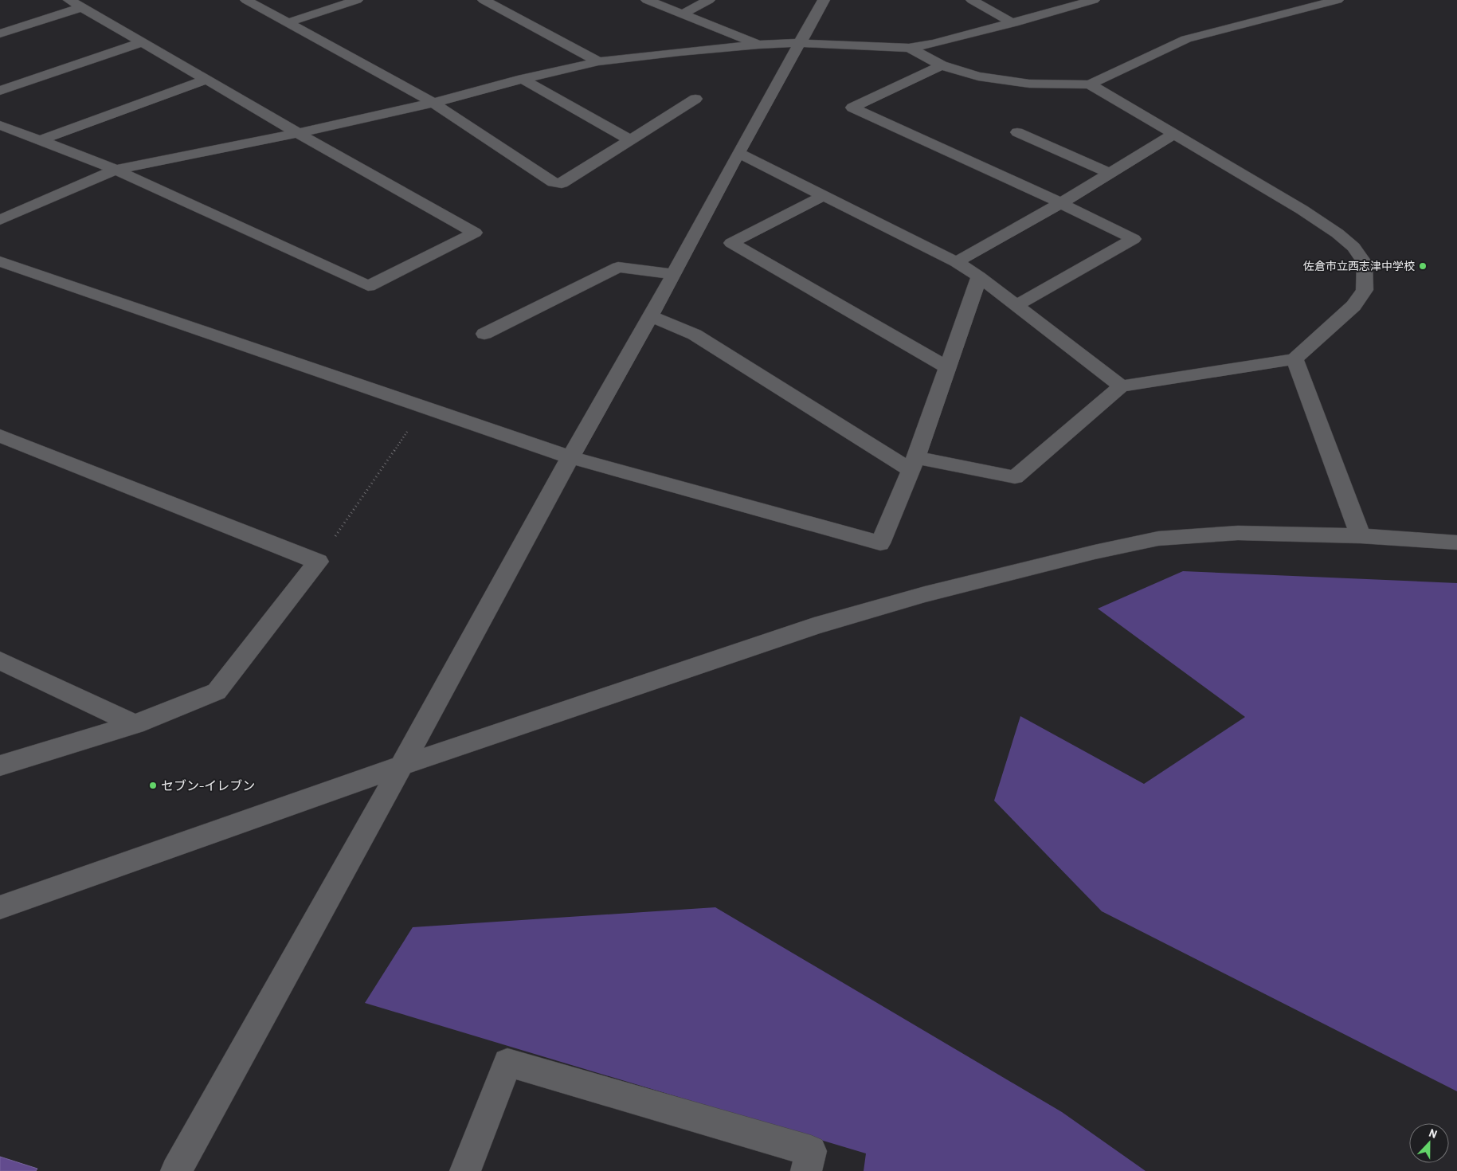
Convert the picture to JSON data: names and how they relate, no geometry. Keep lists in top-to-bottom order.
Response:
{
  "places": ["佐倉市立西志津中学校", "セブン-イレブン"],
  "north": "top"
}
